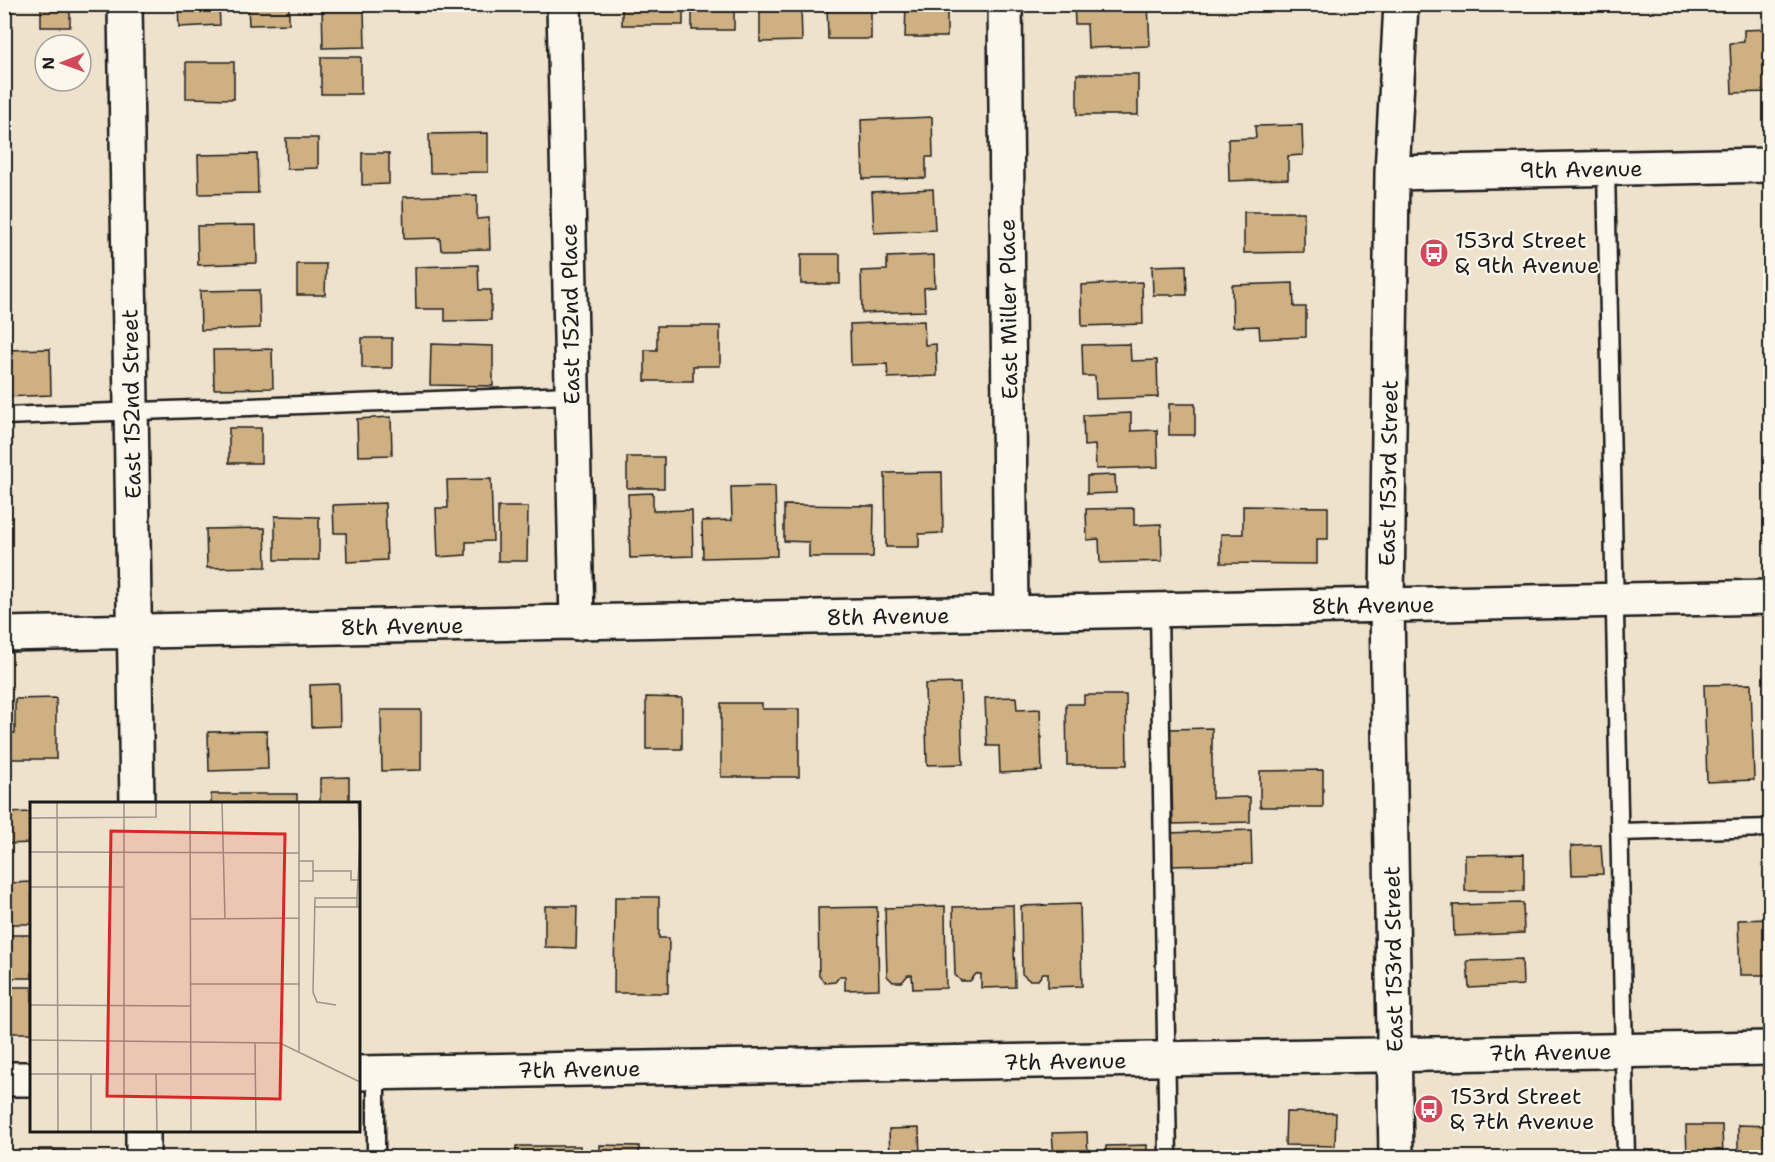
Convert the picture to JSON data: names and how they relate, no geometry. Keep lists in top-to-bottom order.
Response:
{
  "streets": {
    "street": [
      "9th Avenue",
      "East Miller Place",
      "East 152nd Place",
      "East 152nd Street",
      "East 153rd Street",
      "8th Avenue",
      "7th Avenue"
    ]
  },
  "crossings": [
    ["9th Avenue", "East 153rd Street"],
    ["East Miller Place", "8th Avenue"],
    ["East 152nd Place", "8th Avenue"],
    ["East 152nd Street", "8th Avenue"],
    ["East 153rd Street", "8th Avenue"],
    ["East 153rd Street", "7th Avenue"]
  ],
  "places": {
    "bus stop": ["153rd Street & 9th Avenue", "153rd Street & 7th Avenue"]
  },
  "north": "left"
}
